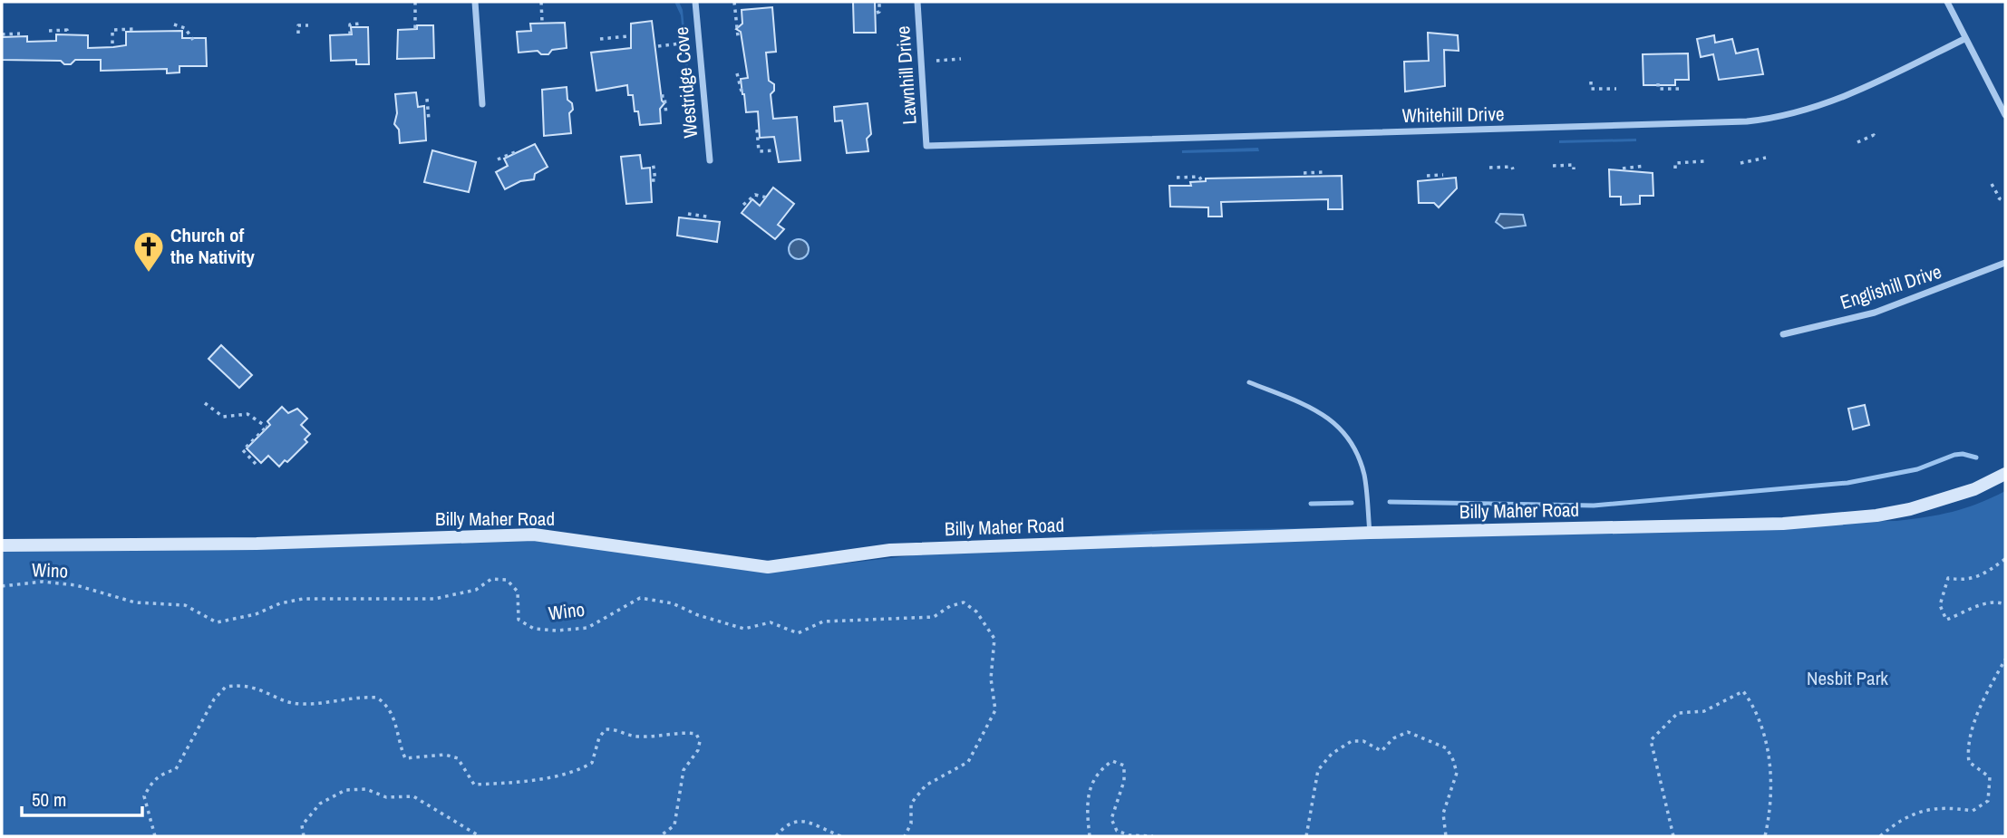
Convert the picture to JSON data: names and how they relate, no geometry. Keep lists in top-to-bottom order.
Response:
{
  "streets": {
    "main road": ["Billy Maher Road"],
    "street": [
      "Lawnhill Drive",
      "Westridge Cove",
      "Whitehill Drive",
      "Englishill Drive"
    ],
    "path": ["Wino"]
  },
  "crossings": [
    ["Lawnhill Drive", "Whitehill Drive"]
  ],
  "parks": ["Nesbit Park"],
  "places": {
    "church": ["Church of the Nativity"]
  },
  "scale_bar": "50 m"
}
